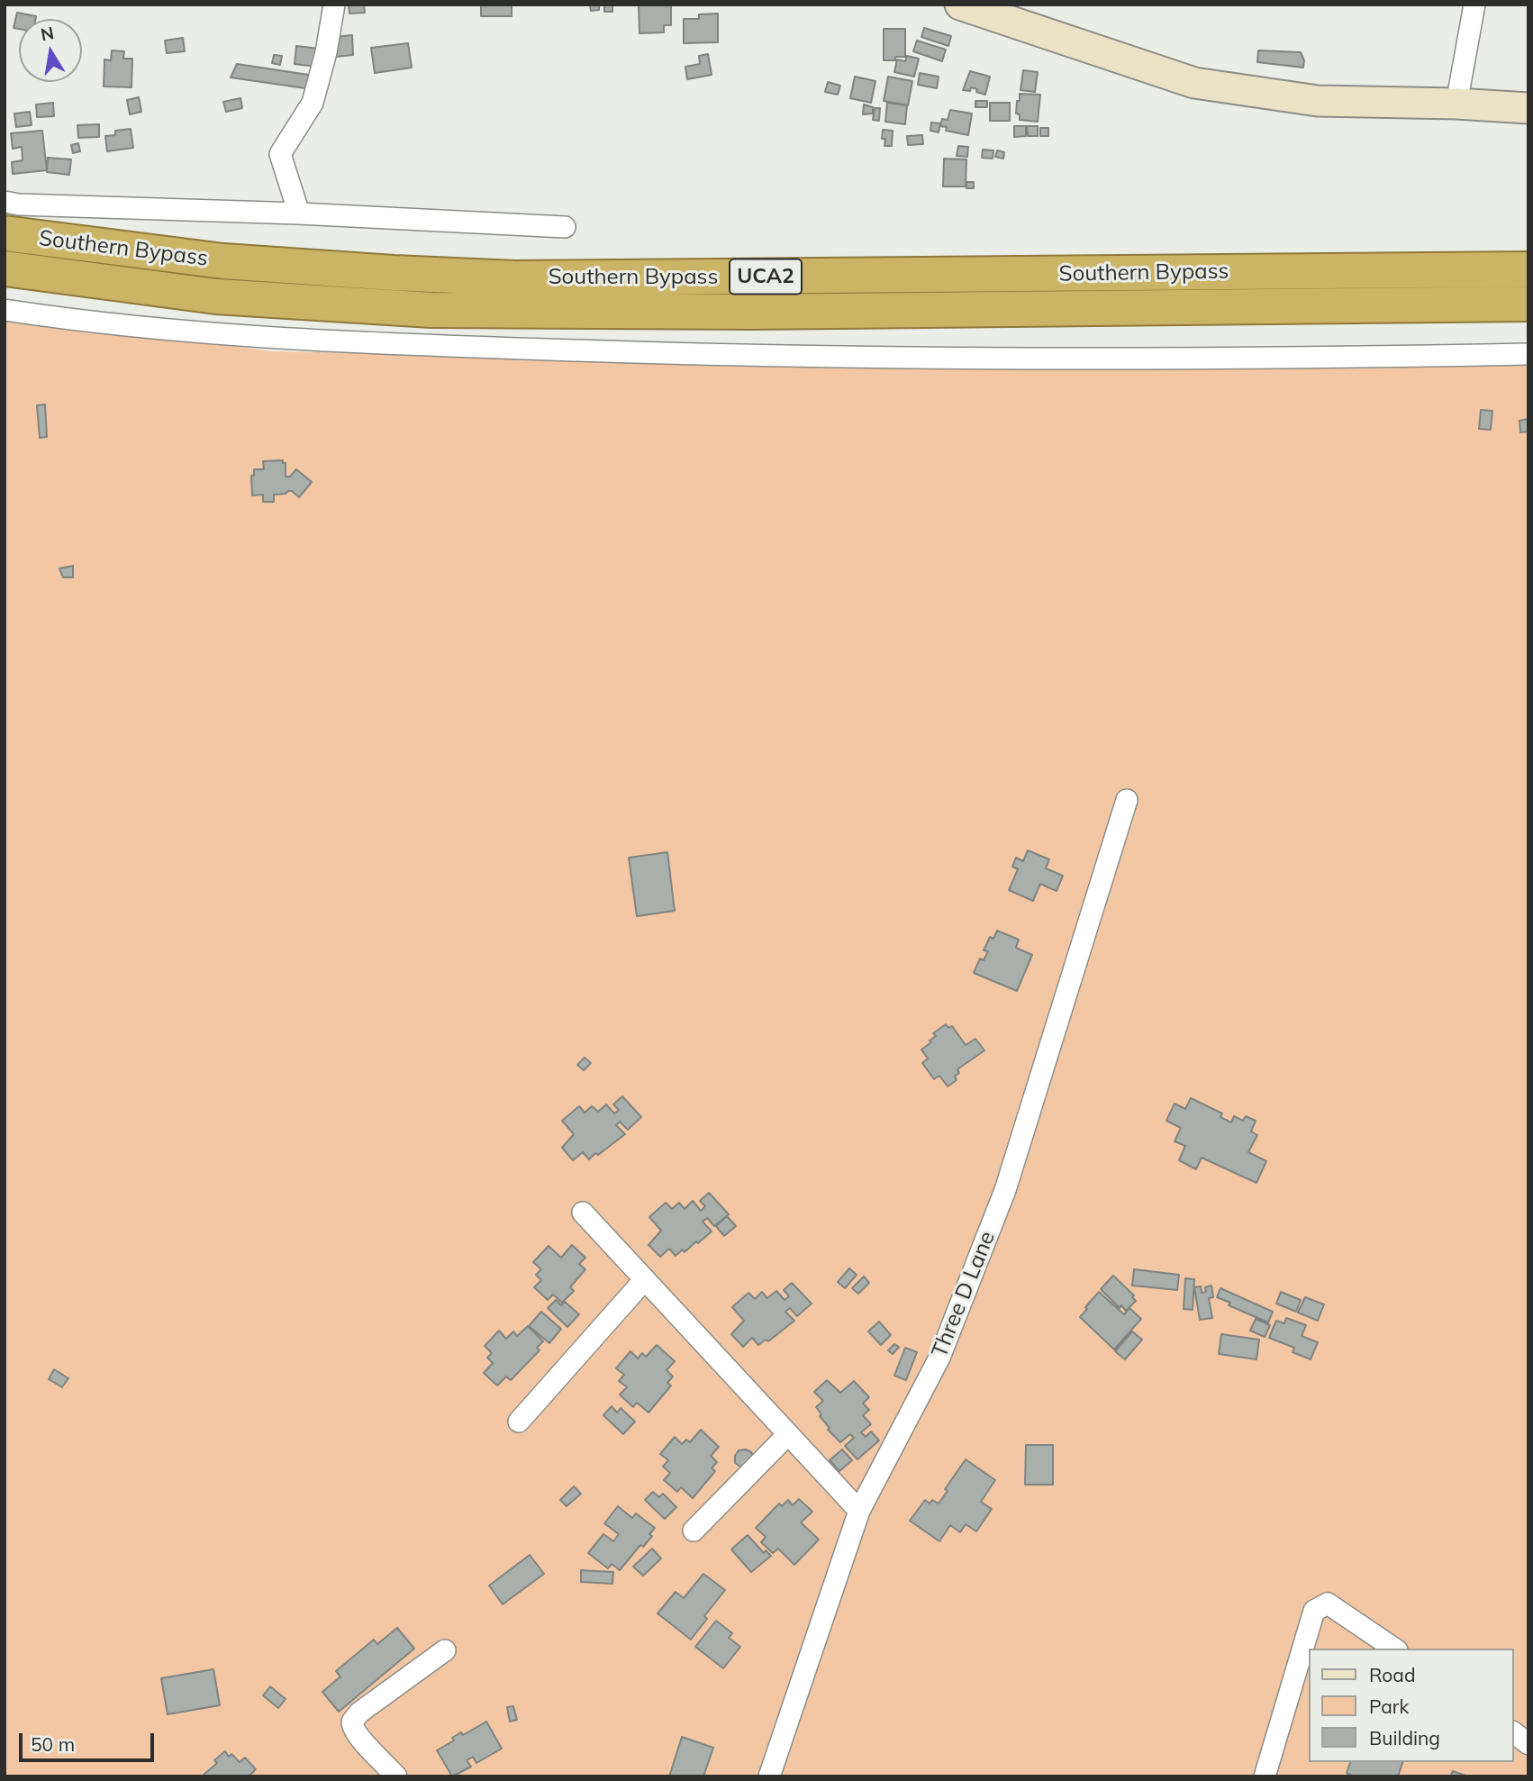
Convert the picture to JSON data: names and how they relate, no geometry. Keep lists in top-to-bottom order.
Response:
{
  "streets": {
    "highway": ["Southern Bypass", "UCA2"],
    "street": ["Three D Lane"]
  },
  "legend": ["Road", "Park", "Building"],
  "scale_bar": "50 m",
  "north": "top"
}
